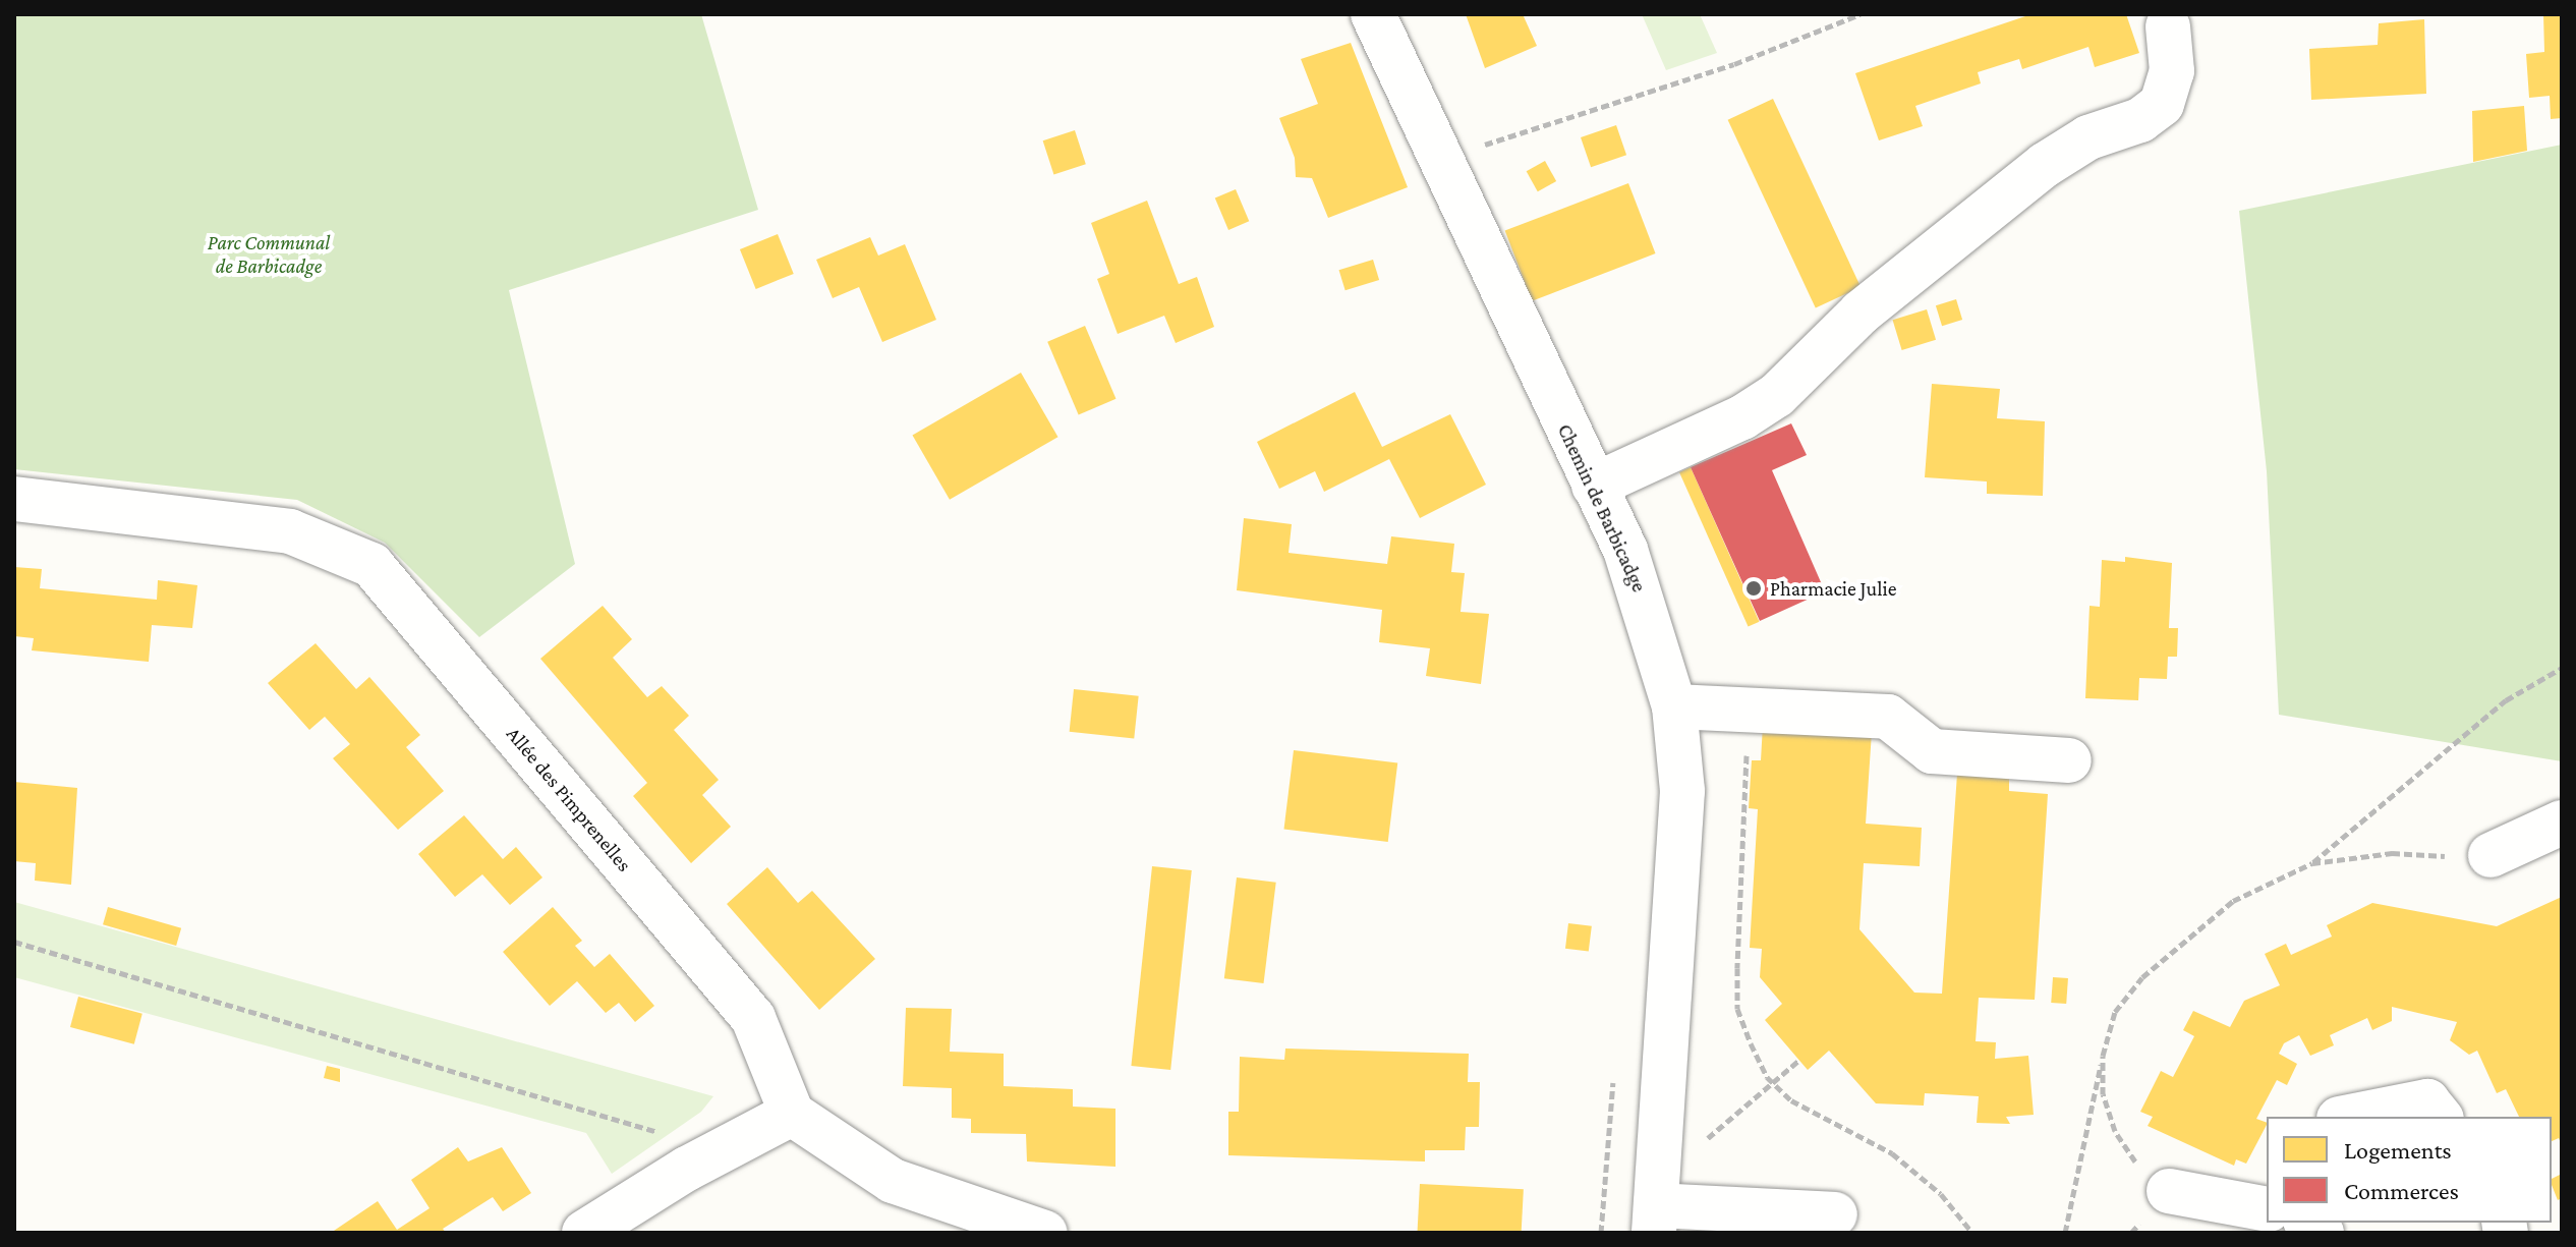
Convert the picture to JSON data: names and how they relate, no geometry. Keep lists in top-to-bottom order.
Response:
{
  "streets": {
    "street": ["Chemin de Barbicadge", "Allée des Pimprenelles"]
  },
  "parks": ["Parc Communal de Barbicadge"],
  "places": ["Pharmacie Julie"],
  "legend": ["Logements", "Commerces"]
}
